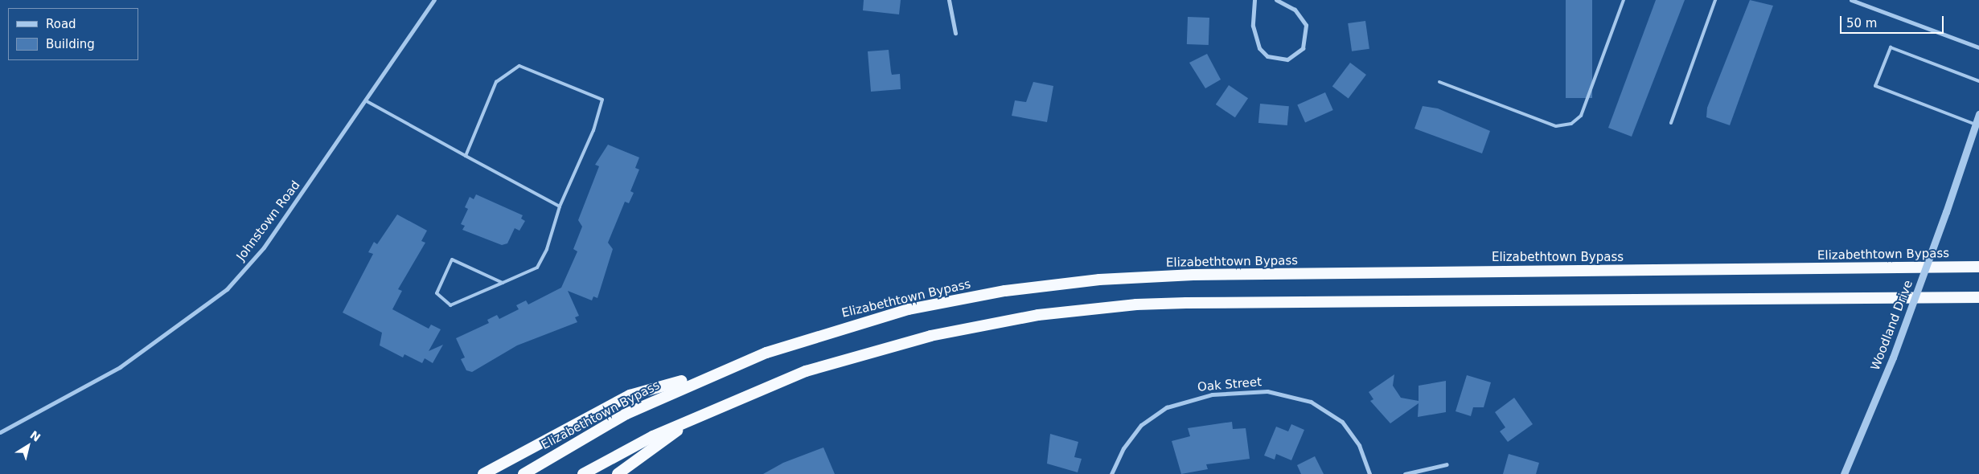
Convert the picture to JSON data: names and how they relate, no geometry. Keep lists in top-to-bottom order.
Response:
{
  "streets": {
    "highway": ["Elizabethtown Bypass"],
    "street": ["Johnstown Road", "Woodland Drive", "Oak Street"]
  },
  "legend": ["Road", "Building"],
  "scale_bar": "50 m",
  "north": "top right"
}
